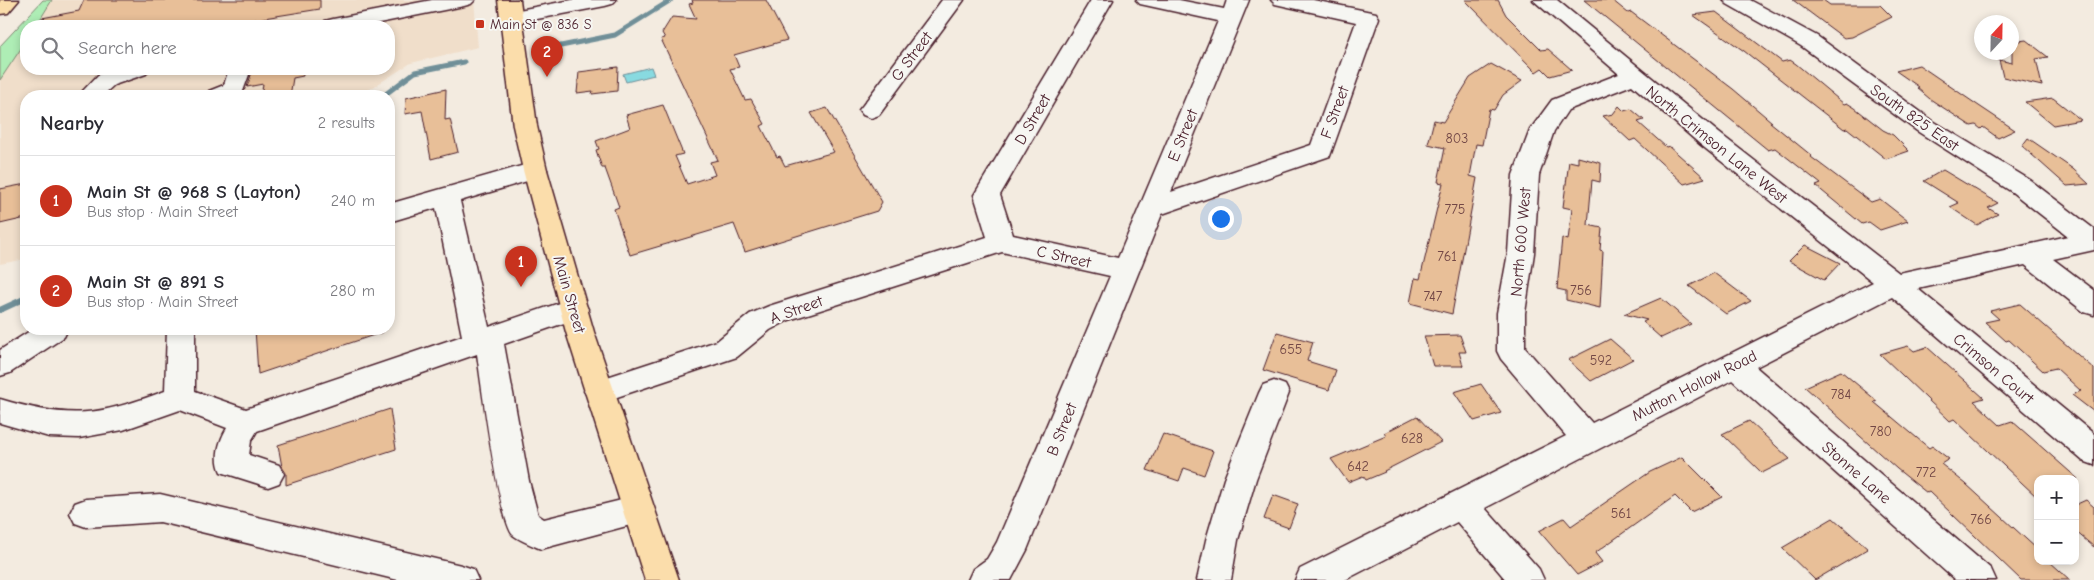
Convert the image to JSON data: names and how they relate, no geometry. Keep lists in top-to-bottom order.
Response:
{
  "streets": {
    "main road": ["Main Street"],
    "street": [
      "G Street",
      "F Street",
      "South 825 East",
      "D Street",
      "E Street",
      "North Crimson Lane West",
      "North 600 West",
      "C Street",
      "A Street",
      "Crimson Court",
      "Mutton Hollow Road",
      "B Street",
      "Stonne Lane"
    ]
  },
  "crossings": [
    ["F Street", "E Street"],
    ["South 825 East", "Mutton Hollow Road"],
    ["D Street", "C Street"],
    ["D Street", "A Street"],
    ["E Street", "C Street"],
    ["E Street", "B Street"],
    ["North Crimson Lane West", "North 600 West"],
    ["North Crimson Lane West", "Crimson Court"],
    ["North Crimson Lane West", "Mutton Hollow Road"],
    ["North 600 West", "Mutton Hollow Road"],
    ["C Street", "A Street"],
    ["C Street", "B Street"],
    ["Main Street", "A Street"],
    ["Crimson Court", "Mutton Hollow Road"],
    ["Mutton Hollow Road", "Stonne Lane"]
  ],
  "places": {
    "transit": ["Main St @ 836 S"]
  },
  "house_numbers": [
    "803",
    "775",
    "761",
    "756",
    "747",
    "655",
    "592",
    "784",
    "780",
    "628",
    "642",
    "772",
    "561",
    "766"
  ],
  "north": "top",
  "page": {
    "search": "Search here",
    "pins": ["2", "1"],
    "heading": ["Nearby", "2 results"],
    "list": [
      {
        "mark": "1",
        "name": "Main St @ 968 S (Layton)",
        "note": "Bus stop · Main Street",
        "value": "240 m"
      },
      {
        "mark": "2",
        "name": "Main St @ 891 S",
        "note": "Bus stop · Main Street",
        "value": "280 m"
      }
    ],
    "map_buttons": ["+", "−"]
  }
}
